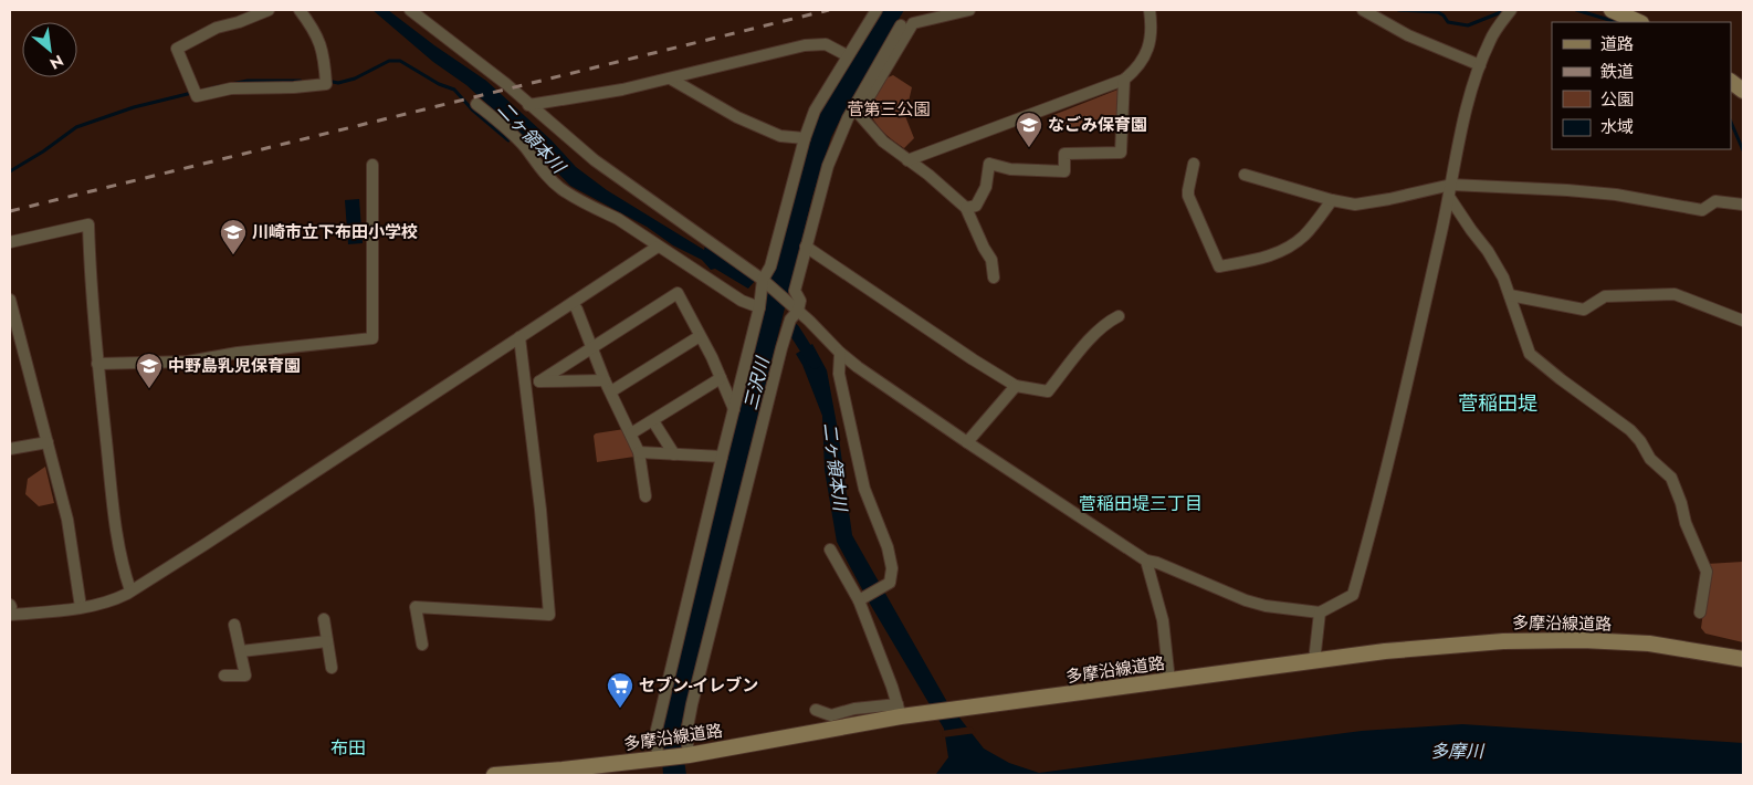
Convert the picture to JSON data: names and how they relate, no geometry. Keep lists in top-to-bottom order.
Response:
{
  "streets": {
    "street": ["多摩沿線道路"]
  },
  "districts": ["菅稲田堤", "菅稲田堤三丁目", "布田"],
  "water": ["二ヶ領本川", "三沢川", "多摩川"],
  "parks": ["菅第三公園"],
  "places": {
    "school or university": ["なごみ保育園", "川崎市立下布田小学校", "中野島乳児保育園"],
    "supermarket": ["セブン-イレブン"]
  },
  "legend": [
    "道路",
    "鉄道",
    "公園",
    "水域"
  ],
  "north": "bottom right"
}
